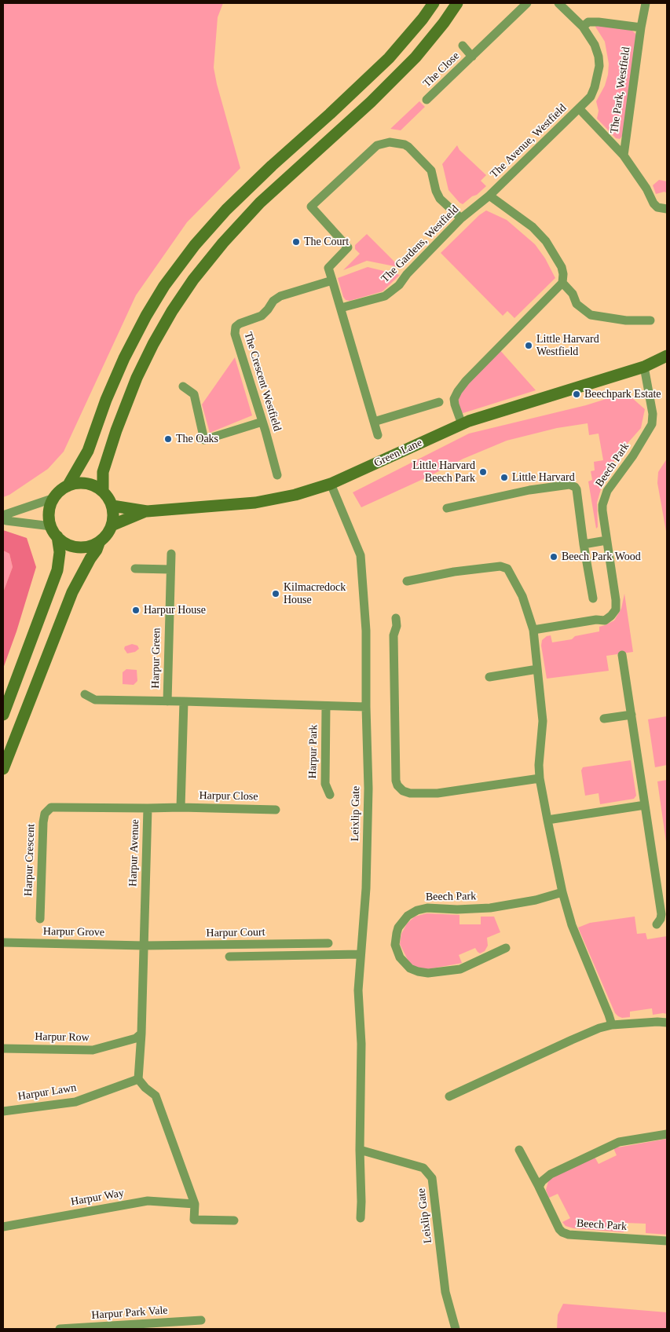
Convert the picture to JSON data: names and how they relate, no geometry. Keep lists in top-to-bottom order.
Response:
{
  "streets": {
    "main road": ["Green Lane"],
    "street": [
      "The Close",
      "The Park, Westfield",
      "The Avenue, Westfield",
      "The Gardens, Westfield",
      "The Crescent Westfield",
      "Beech Park",
      "Harpur Green",
      "Harpur Park",
      "Harpur Close",
      "Leixlip Gate",
      "Harpur Avenue",
      "Harpur Crescent",
      "Harpur Grove",
      "Harpur Court",
      "Harpur Row",
      "Harpur Lawn",
      "Harpur Way",
      "Harpur Park Vale"
    ]
  },
  "crossings": [
    ["The Park, Westfield", "The Avenue, Westfield"],
    ["The Avenue, Westfield", "The Gardens, Westfield"],
    ["Green Lane", "Beech Park"],
    ["Green Lane", "Leixlip Gate"],
    ["Harpur Close", "Harpur Avenue"],
    ["Harpur Avenue", "Harpur Crescent"],
    ["Harpur Avenue", "Harpur Grove"],
    ["Harpur Avenue", "Harpur Court"],
    ["Harpur Avenue", "Harpur Row"],
    ["Harpur Avenue", "Harpur Lawn"],
    ["Harpur Grove", "Harpur Court"]
  ],
  "places": [
    "The Court",
    "Little Harvard Westfield",
    "Beechpark Estate",
    "The Oaks",
    "Little Harvard Beech Park",
    "Little Harvard",
    "Beech Park Wood",
    "Kilmacredock House",
    "Harpur House"
  ]
}
